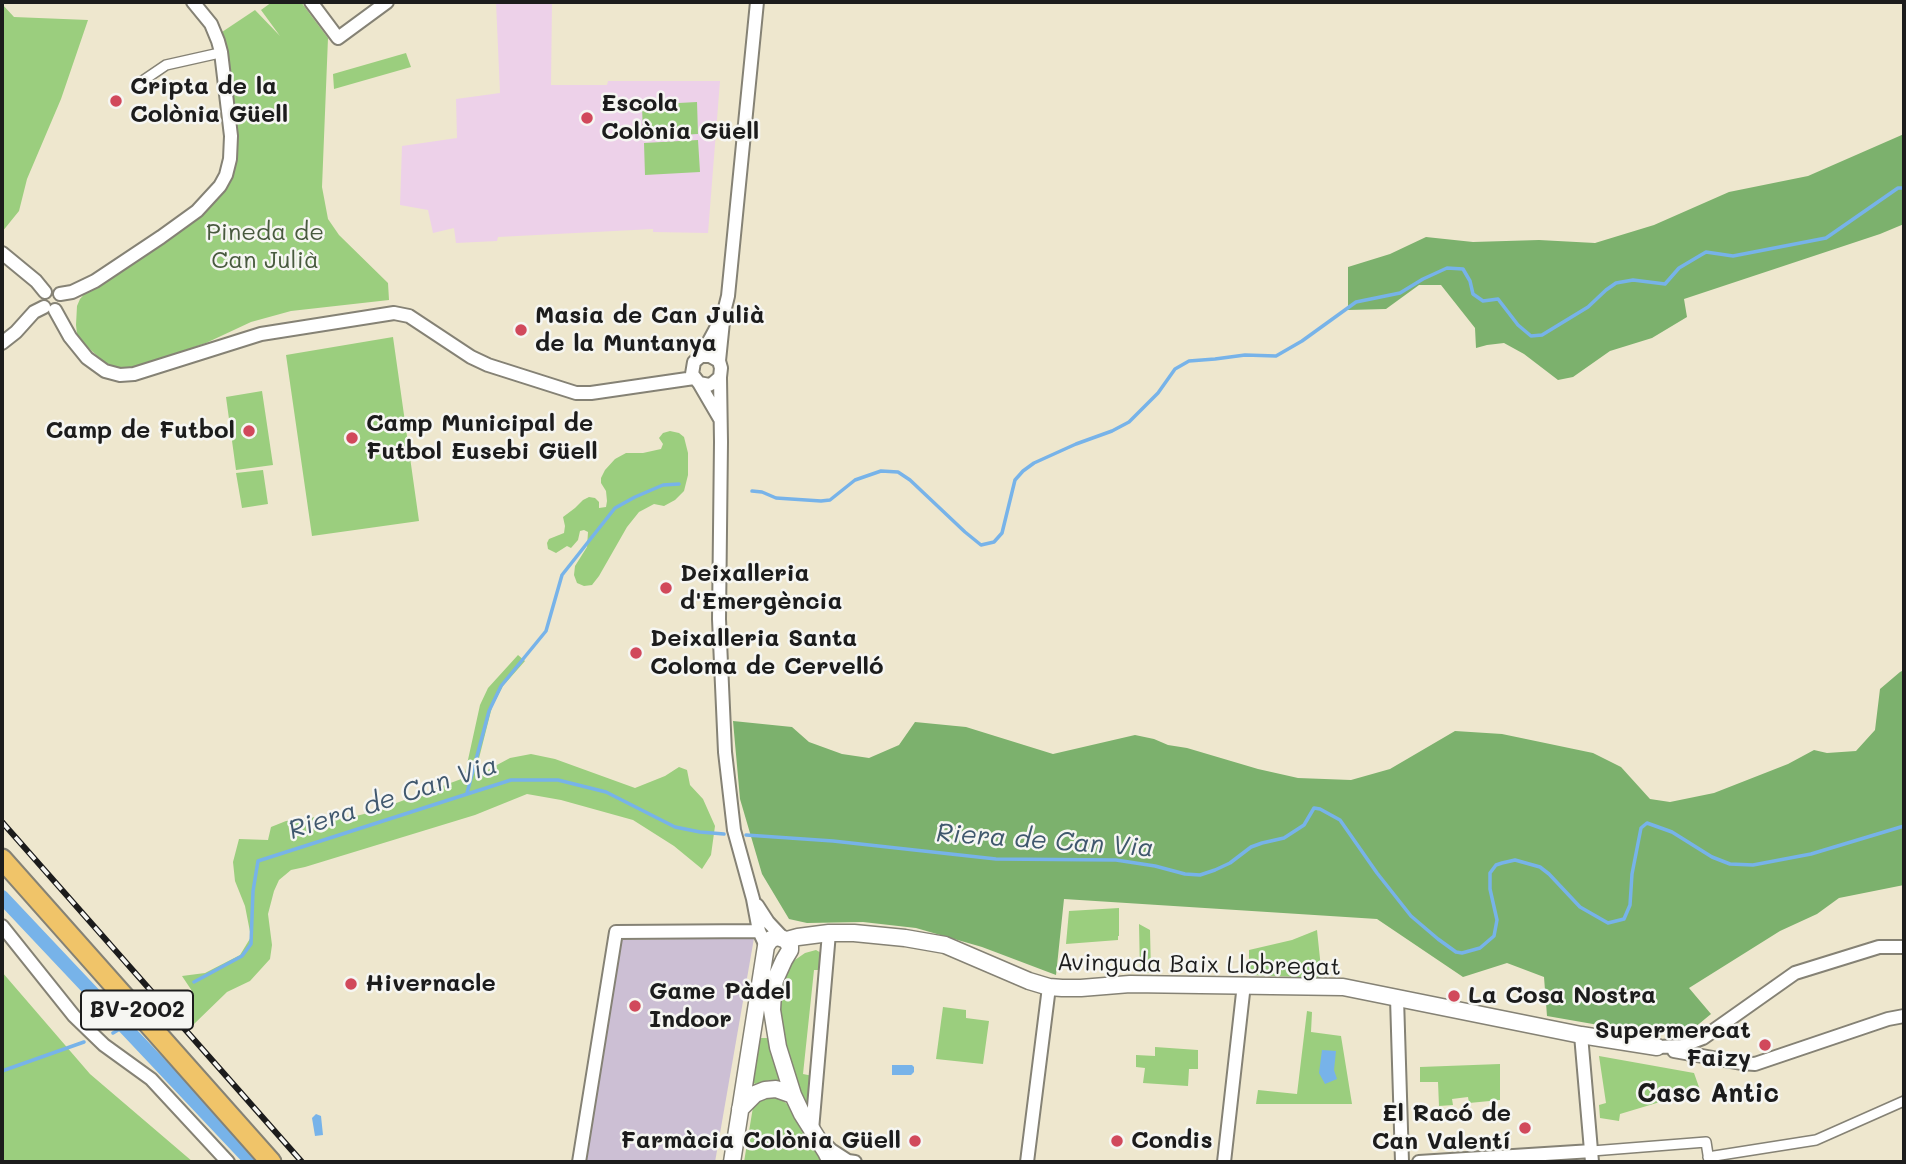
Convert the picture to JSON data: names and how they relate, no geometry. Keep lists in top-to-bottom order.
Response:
{
  "streets": {
    "main road": ["BV-2002"],
    "street": ["Avinguda Baix Llobregat"]
  },
  "districts": ["Casc Antic"],
  "water": ["Riera de Can Via"],
  "parks": ["Pineda de Can Julià"],
  "places": [
    "Cripta de la Colònia Güell",
    "Escola Colònia Güell",
    "Masia de Can Julià de la Muntanya",
    "Camp de Futbol",
    "Camp Municipal de Futbol Eusebi Güell",
    "Deixalleria d'Emergència",
    "Deixalleria Santa Coloma de Cervelló",
    "Hivernacle",
    "La Cosa Nostra",
    "Game Pàdel Indoor",
    "Supermercat Faizy",
    "El Racó de Can Valentí",
    "Farmàcia Colònia Güell",
    "Condis"
  ]
}
